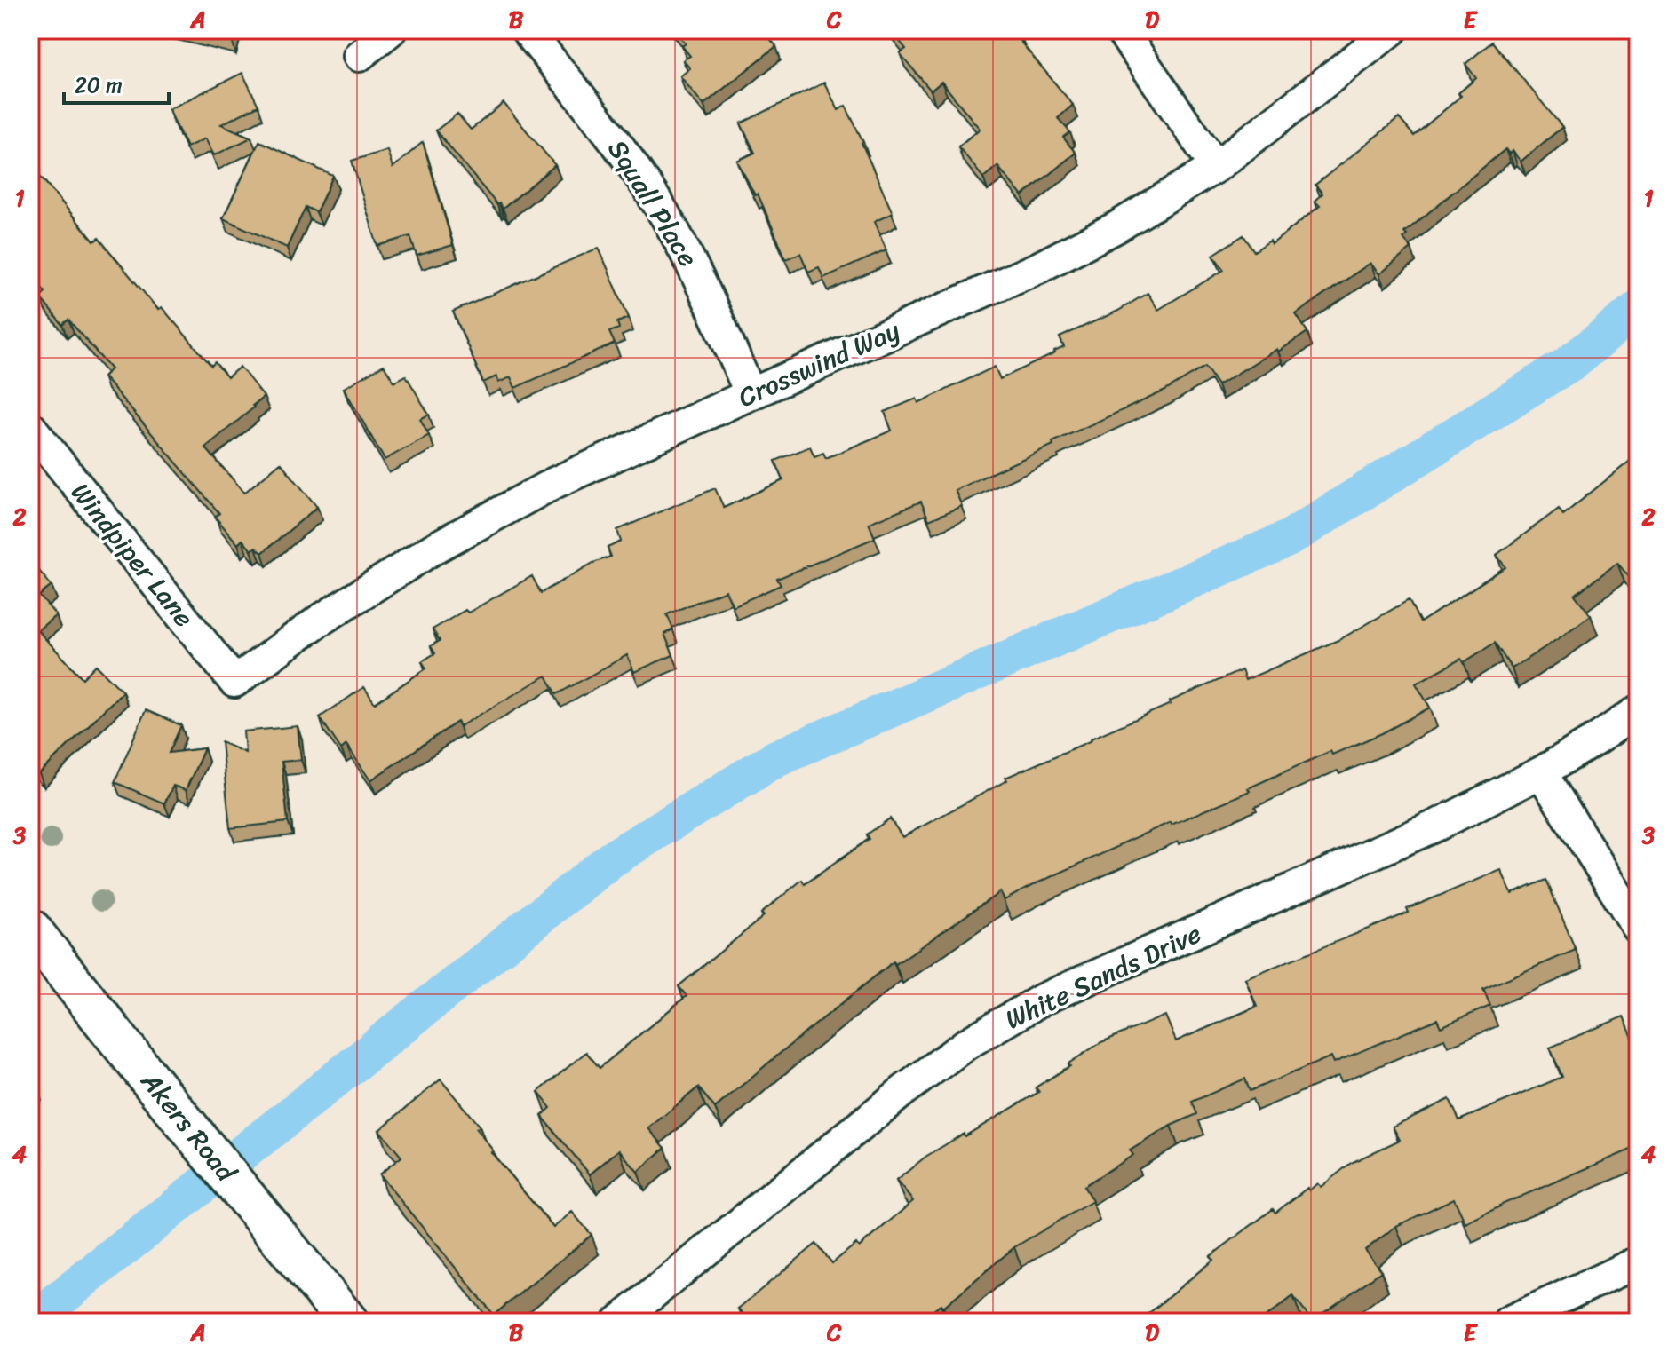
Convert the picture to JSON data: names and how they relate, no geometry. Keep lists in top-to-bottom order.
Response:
{
  "streets": {
    "street": [
      "Squall Place",
      "Crosswind Way",
      "Windpiper Lane",
      "White Sands Drive",
      "Akers Road"
    ]
  },
  "crossings": [
    ["Squall Place", "Crosswind Way"],
    ["Crosswind Way", "Windpiper Lane"]
  ],
  "scale_bar": "20 m",
  "grid": {
    "columns": [
      "A",
      "B",
      "C",
      "D",
      "E"
    ],
    "rows": [
      "1",
      "2",
      "3",
      "4"
    ]
  }
}
